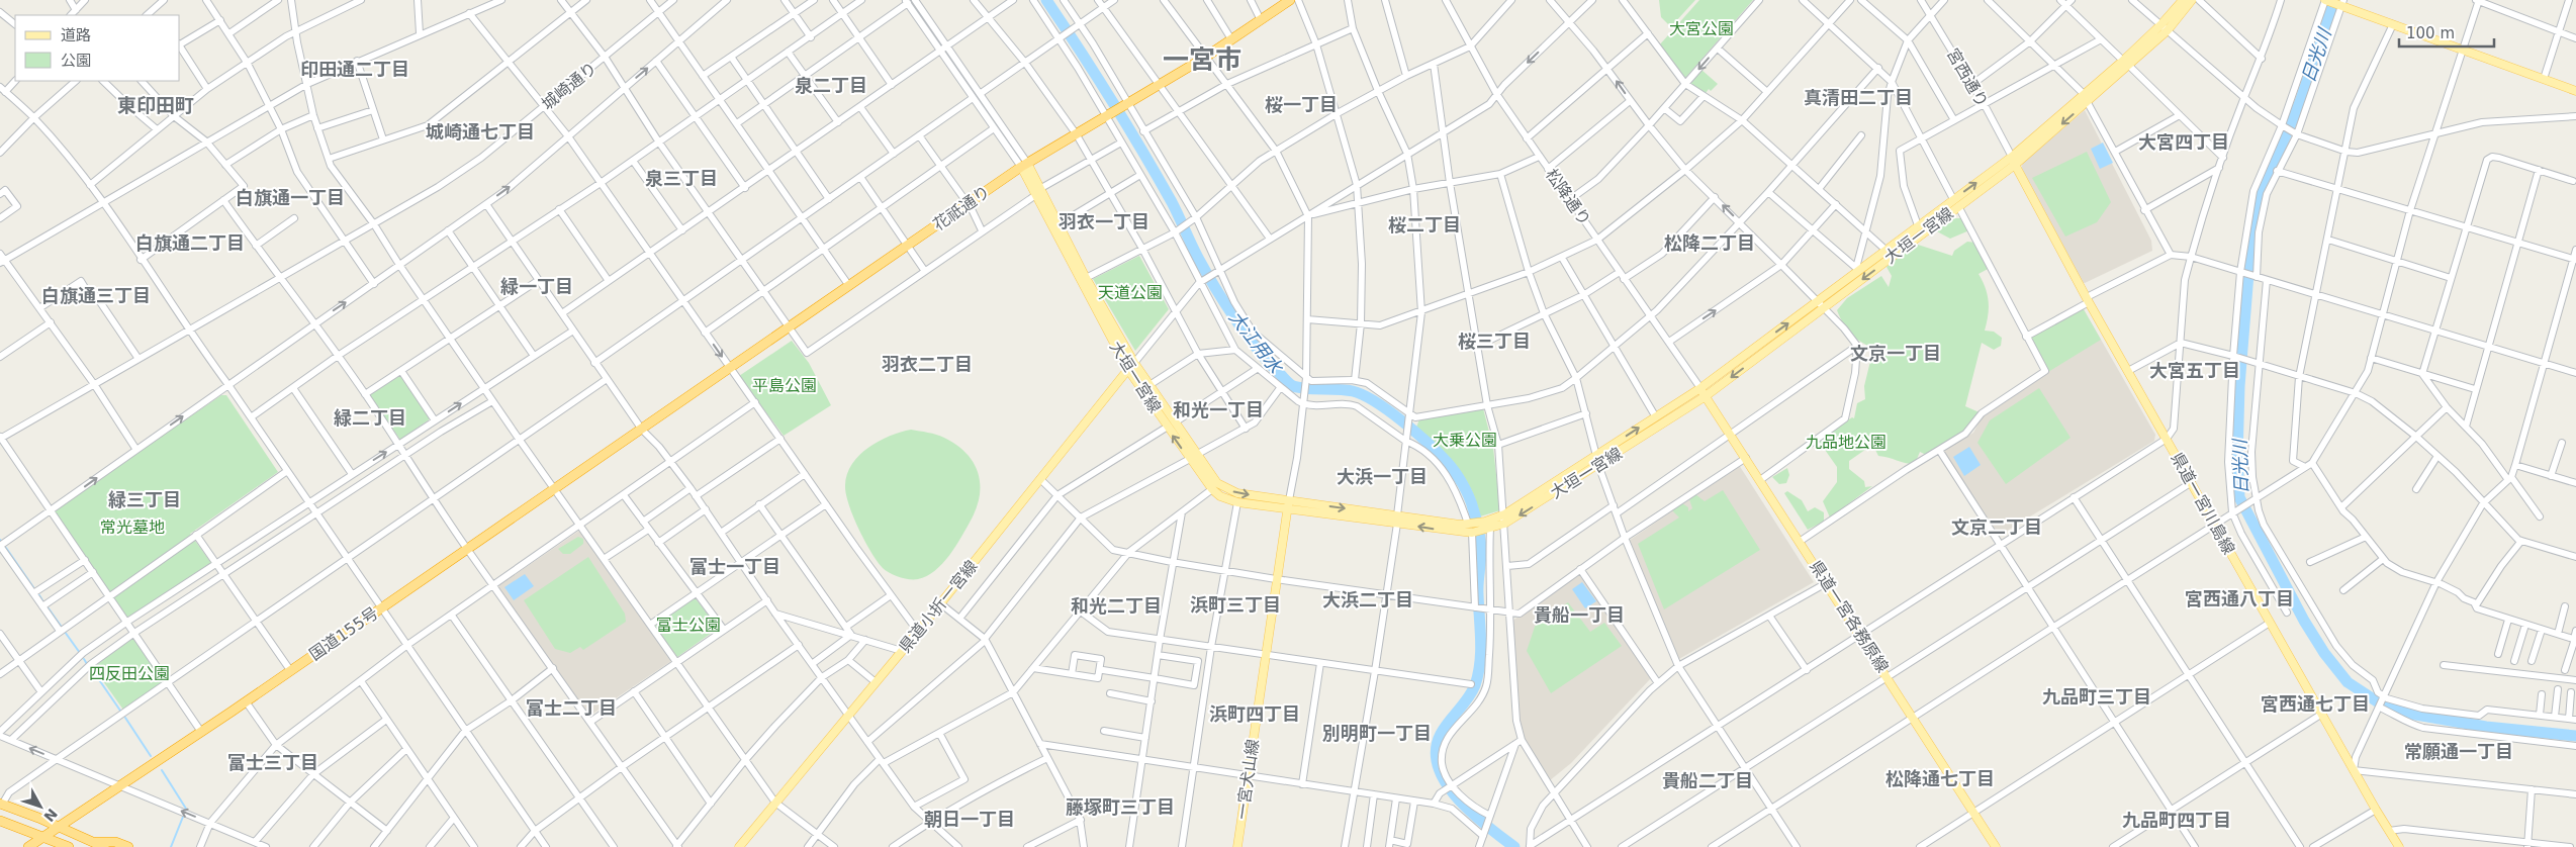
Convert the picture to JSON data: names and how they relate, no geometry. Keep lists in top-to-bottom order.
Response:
{
  "streets": {
    "highway": ["花祇通り", "国道155号"],
    "main road": [
      "大垣一宮線",
      "県道一宮川島線",
      "県道小折一宮線",
      "県道一宮各務原線",
      "一宮犬山線"
    ],
    "street": ["宮西通り", "城崎通り", "松降通り"]
  },
  "crossings": [
    ["宮西通り", "大垣一宮線"],
    ["宮西通り", "県道一宮川島線"],
    ["松降通り", "大垣一宮線"],
    ["松降通り", "県道一宮各務原線"],
    ["花祇通り", "大垣一宮線"],
    ["花祇通り", "国道155号"],
    ["大垣一宮線", "県道一宮川島線"],
    ["大垣一宮線", "県道小折一宮線"],
    ["大垣一宮線", "県道一宮各務原線"],
    ["大垣一宮線", "一宮犬山線"]
  ],
  "districts": [
    "一宮市",
    "印田通二丁目",
    "泉二丁目",
    "真清田二丁目",
    "桜一丁目",
    "東印田町",
    "城崎通七丁目",
    "大宮四丁目",
    "泉三丁目",
    "白旗通一丁目",
    "羽衣一丁目",
    "桜二丁目",
    "白旗通二丁目",
    "松降二丁目",
    "緑一丁目",
    "白旗通三丁目",
    "桜三丁目",
    "文京一丁目",
    "羽衣二丁目",
    "大宮五丁目",
    "和光一丁目",
    "緑二丁目",
    "大浜一丁目",
    "緑三丁目",
    "文京二丁目",
    "富士一丁目",
    "宮西通八丁目",
    "大浜二丁目",
    "浜町三丁目",
    "和光二丁目",
    "貴船一丁目",
    "九品町三丁目",
    "宮西通七丁目",
    "富士二丁目",
    "浜町四丁目",
    "別明町一丁目",
    "常願通一丁目",
    "富士三丁目",
    "松降通七丁目",
    "貴船二丁目",
    "藤塚町三丁目",
    "朝日一丁目",
    "九品町四丁目"
  ],
  "water": ["日光川", "大江用水"],
  "parks": [
    "大宮公園",
    "天道公園",
    "平島公園",
    "大乗公園",
    "九品地公園",
    "常光墓地",
    "富士公園",
    "四反田公園"
  ],
  "legend": ["道路", "公園"],
  "scale_bar": "100 m",
  "north": "bottom right"
}
